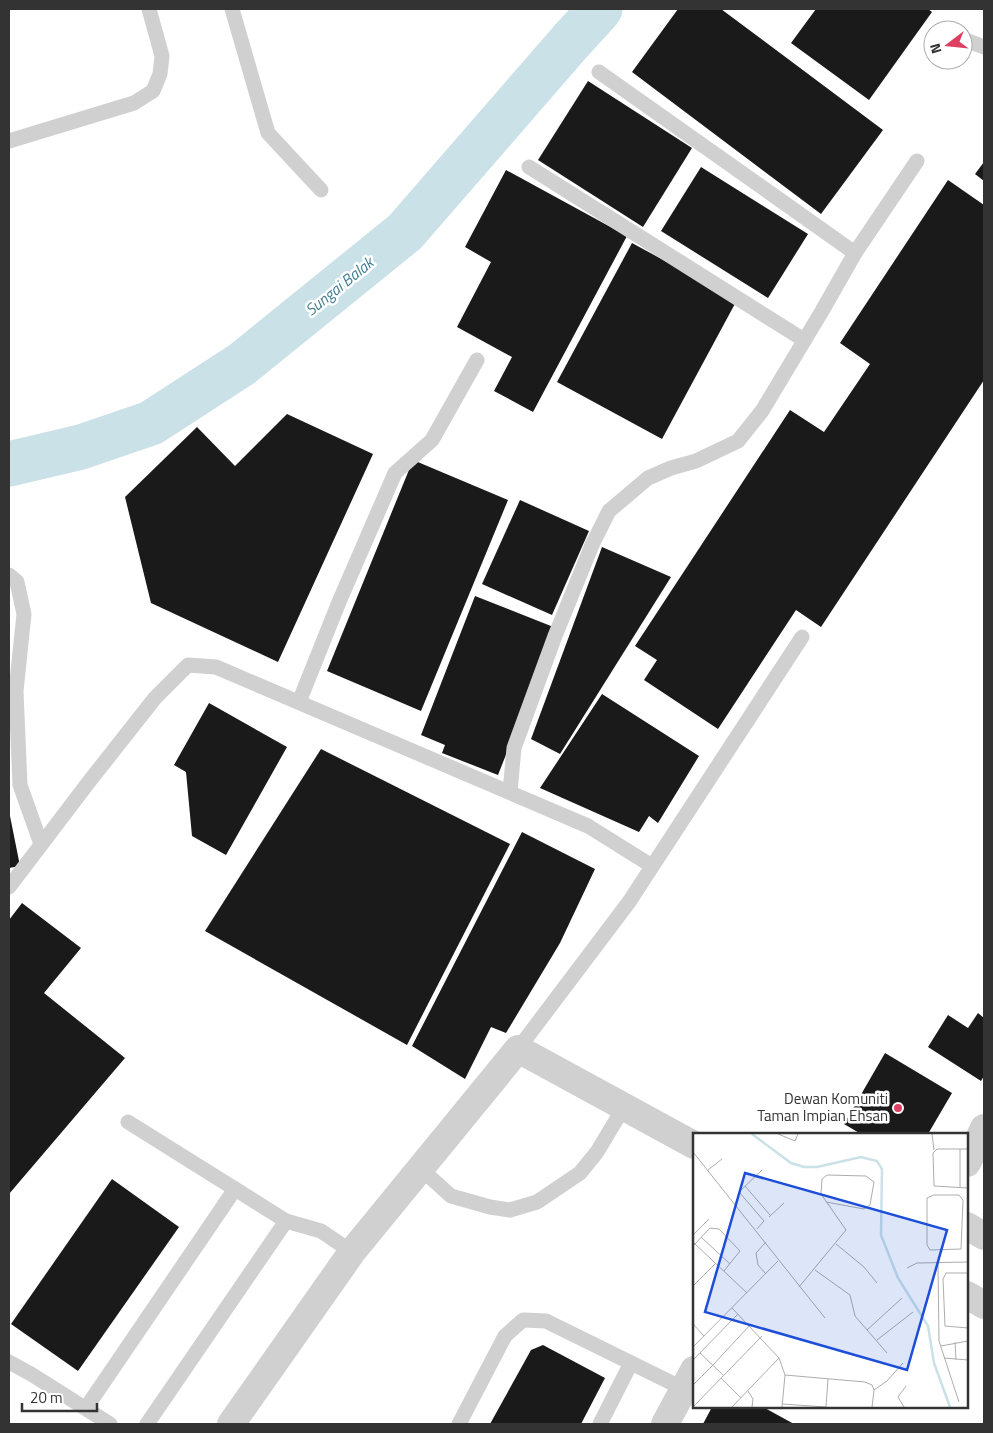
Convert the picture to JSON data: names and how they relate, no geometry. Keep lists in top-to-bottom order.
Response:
{
  "water": ["Sungai Balak"],
  "places": ["Dewan Komuniti Taman Impian Ehsan"],
  "scale_bar": "20 m",
  "north": "left"
}
